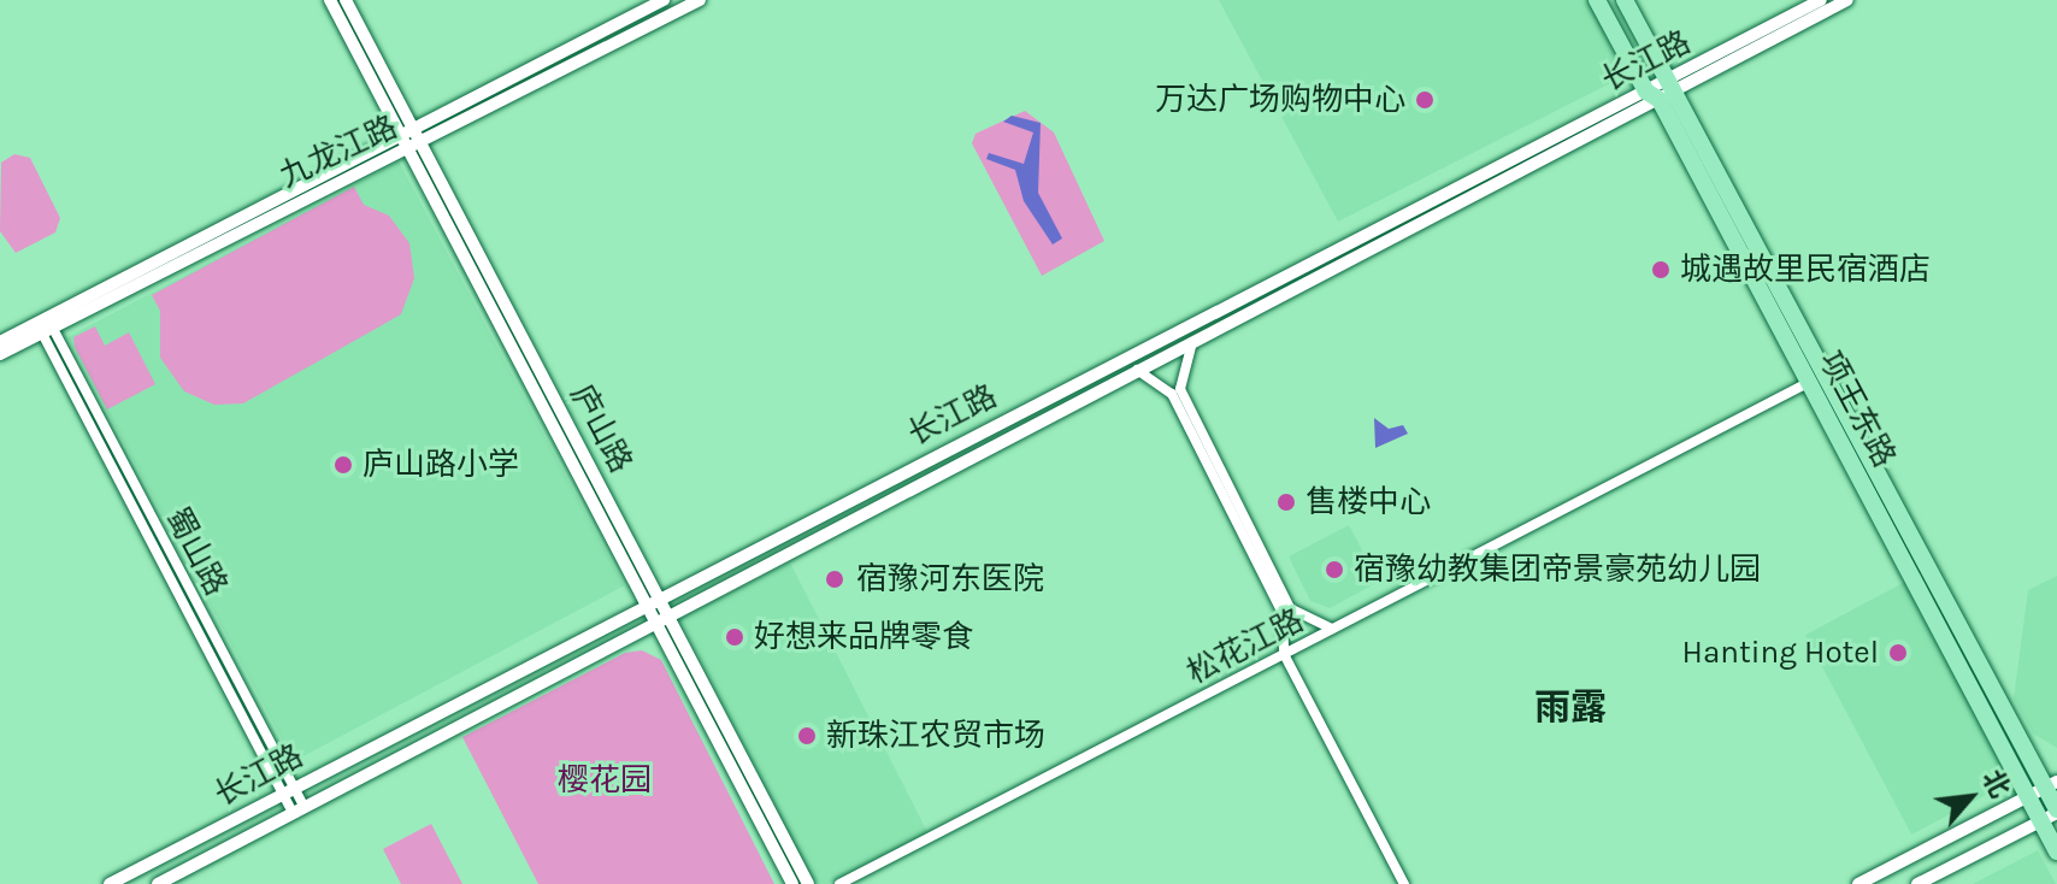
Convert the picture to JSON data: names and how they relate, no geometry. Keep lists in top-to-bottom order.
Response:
{
  "streets": {
    "main road": ["项王东路"],
    "street": [
      "长江路",
      "九龙江路",
      "庐山路",
      "蜀山路",
      "松花江路"
    ]
  },
  "crossings": [
    ["长江路", "项王东路"],
    ["长江路", "庐山路"],
    ["长江路", "蜀山路"],
    ["九龙江路", "庐山路"],
    ["九龙江路", "蜀山路"],
    ["项王东路", "松花江路"]
  ],
  "districts": ["雨露"],
  "parks": ["樱花园"],
  "places": [
    "万达广场购物中心",
    "城遇故里民宿酒店",
    "庐山路小学",
    "售楼中心",
    "宿豫幼教集团帝景豪苑幼儿园",
    "宿豫河东医院",
    "好想来品牌零食",
    "Hanting Hotel",
    "新珠江农贸市场"
  ],
  "north": "top right"
}
